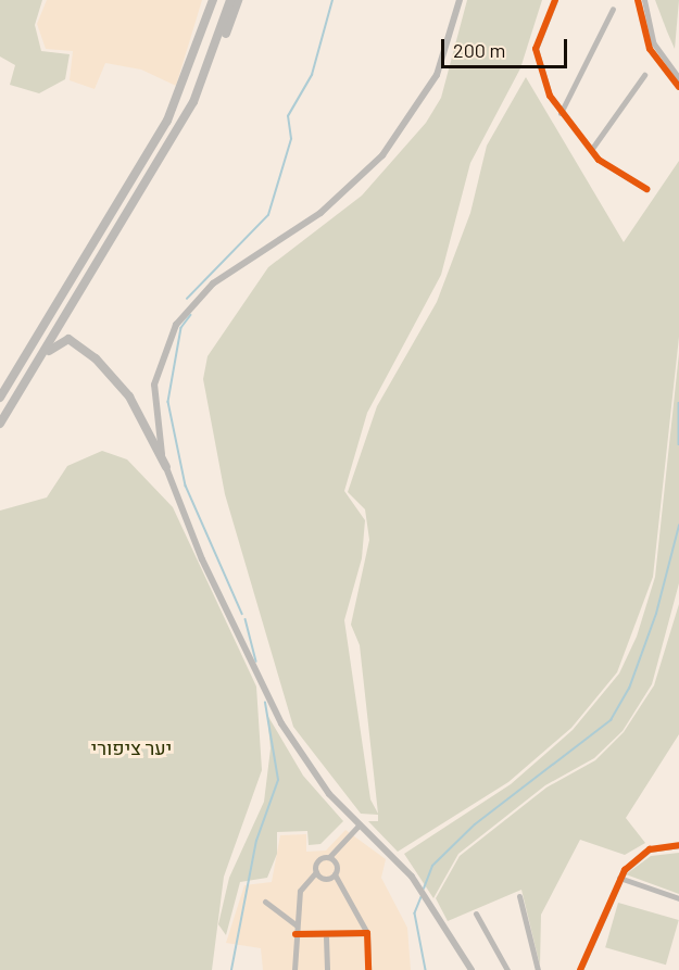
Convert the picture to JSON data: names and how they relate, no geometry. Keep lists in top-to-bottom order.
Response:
{
  "parks": ["יער ציפורי"],
  "scale_bar": "200 m"
}
